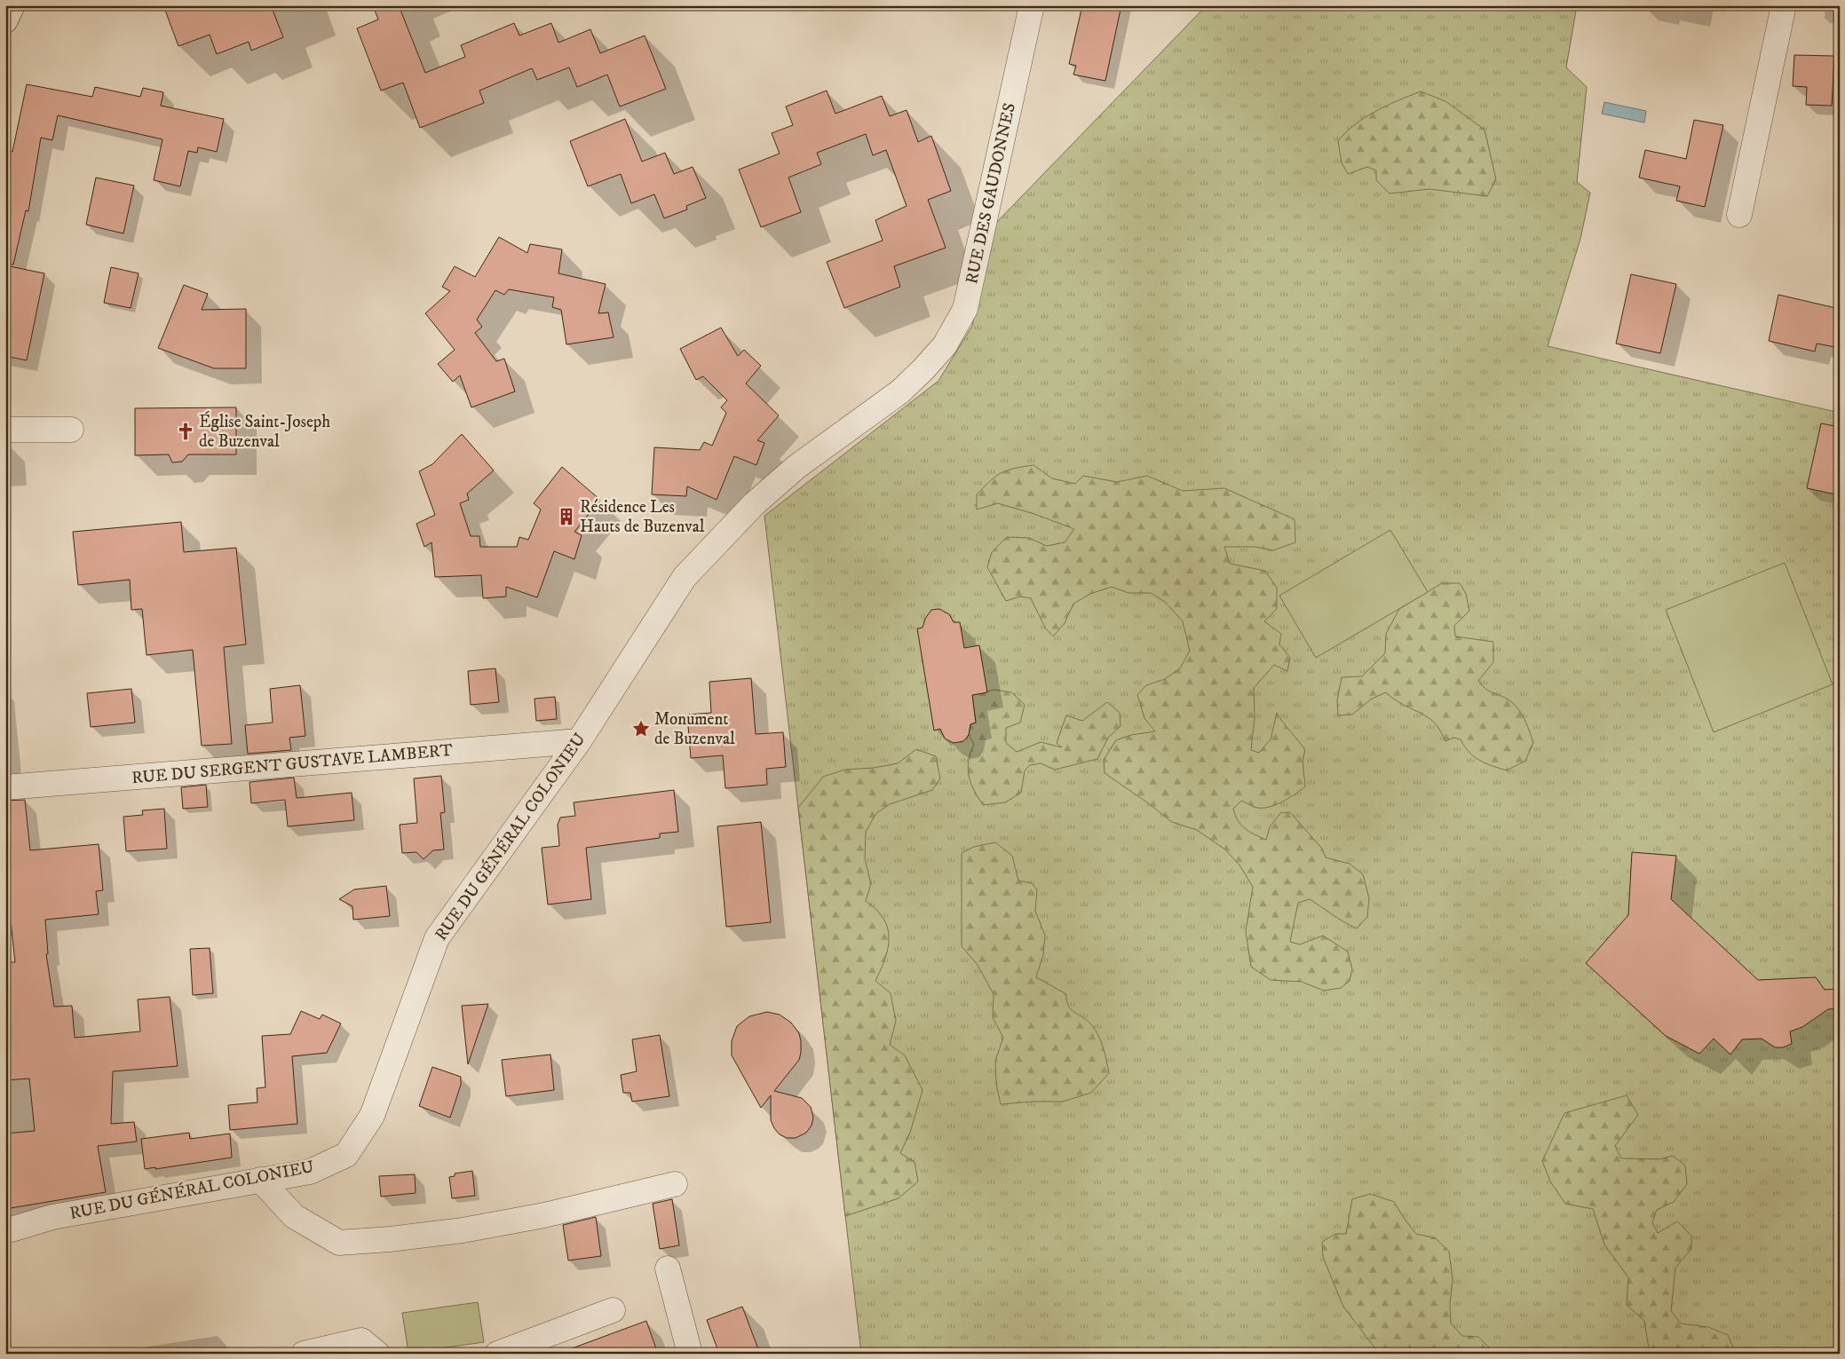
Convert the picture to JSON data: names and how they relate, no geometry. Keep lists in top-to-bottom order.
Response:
{
  "streets": {
    "street": ["RUE DES GAUDONNES", "RUE DU SERGENT GUSTAVE LAMBERT", "RUE DU GÉNÉRAL COLONIEU"]
  },
  "crossings": [
    ["RUE DES GAUDONNES", "RUE DU GÉNÉRAL COLONIEU"],
    ["RUE DU SERGENT GUSTAVE LAMBERT", "RUE DU GÉNÉRAL COLONIEU"]
  ],
  "places": {
    "church": ["Église Saint-Joseph de Buzenval"],
    "building": ["Résidence Les Hauts de Buzenval"],
    "place": ["Monument de Buzenval"]
  }
}
